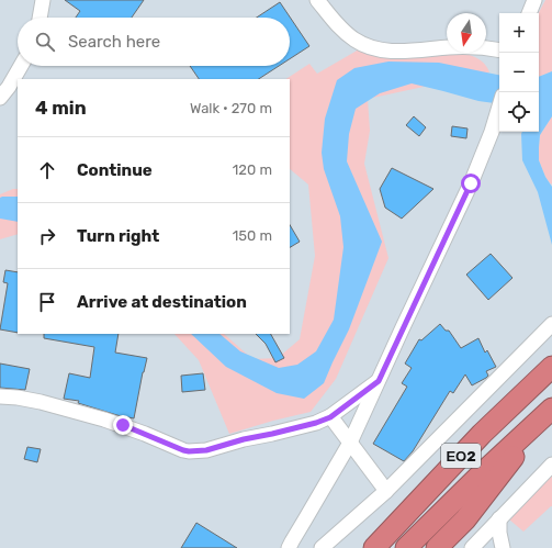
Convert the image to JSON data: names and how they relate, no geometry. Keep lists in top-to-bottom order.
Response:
{
  "streets": {
    "highway": ["ΕΟ2"]
  },
  "north": "bottom",
  "page": {
    "map_buttons": ["+", "−"],
    "search": "Search here",
    "heading": ["4 min", "Walk · 270 m"],
    "list": [
      ["Continue", "120 m"],
      ["Turn right", "150 m"],
      "Arrive at destination"
    ]
  }
}
